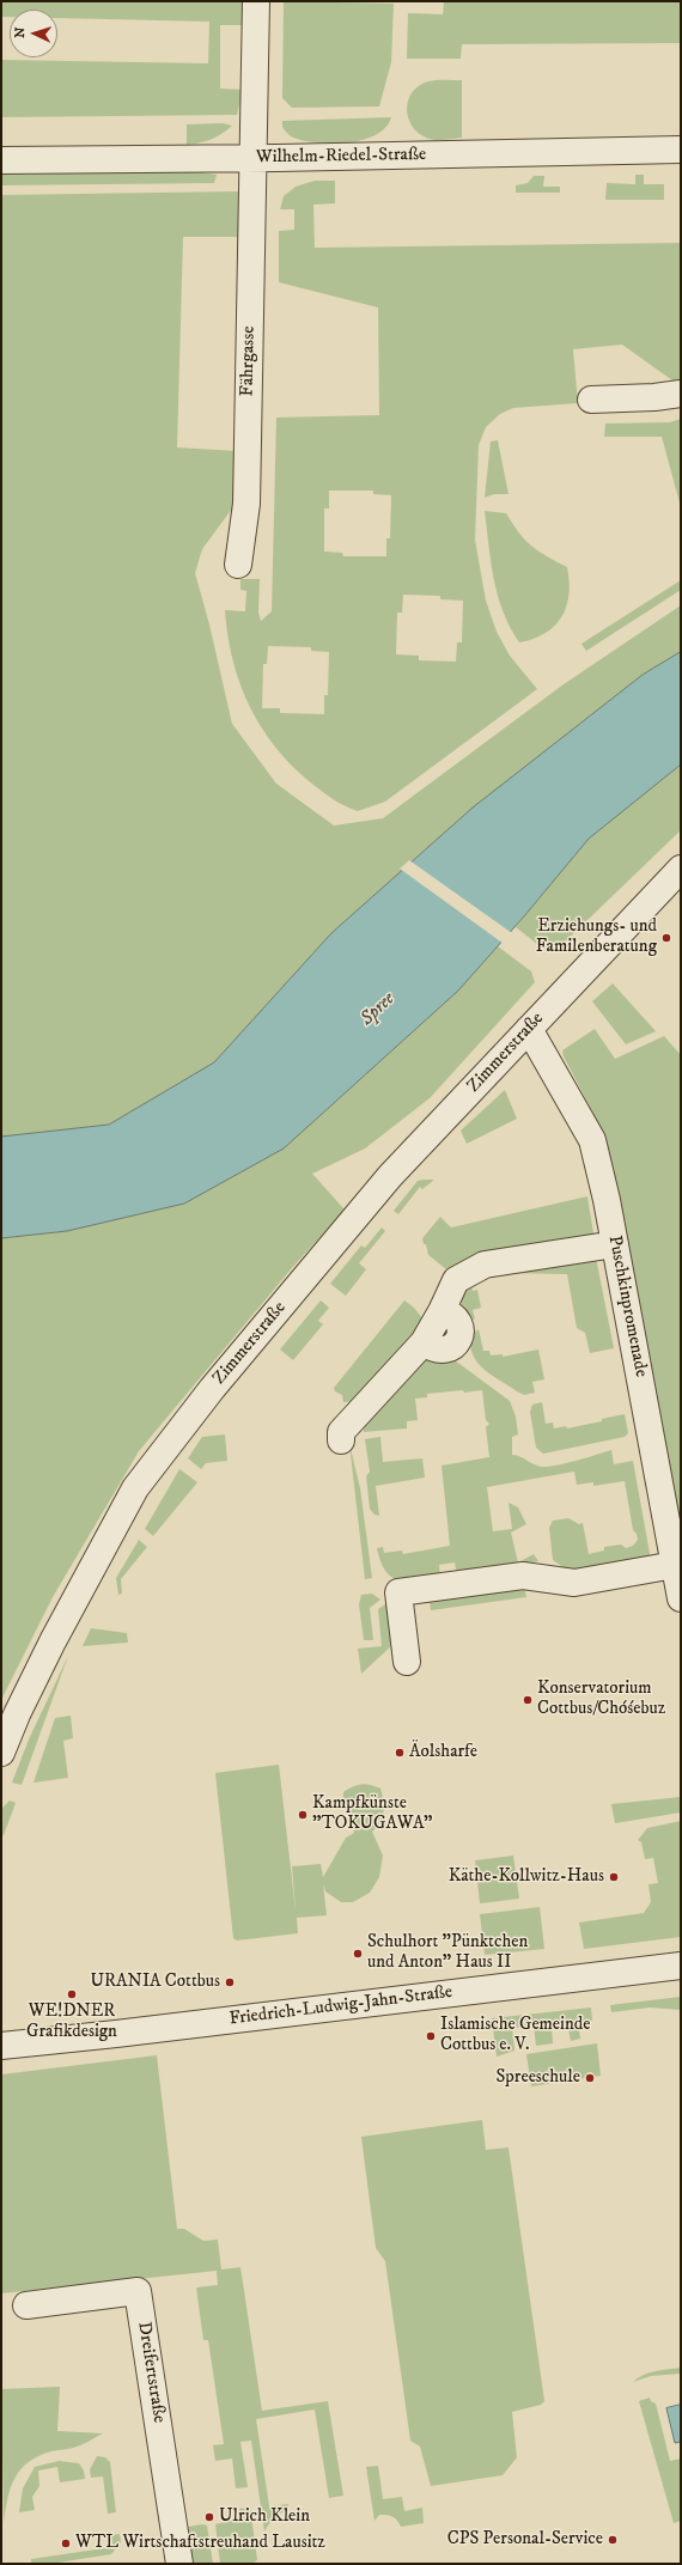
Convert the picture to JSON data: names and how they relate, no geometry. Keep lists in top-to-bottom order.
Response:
{
  "streets": {
    "street": [
      "Wilhelm-Riedel-Straße",
      "Fährgasse",
      "Zimmerstraße",
      "Puschkinpromenade",
      "Friedrich-Ludwig-Jahn-Straße",
      "Dreifertstraße"
    ]
  },
  "crossings": [
    ["Wilhelm-Riedel-Straße", "Fährgasse"],
    ["Zimmerstraße", "Puschkinpromenade"]
  ],
  "water": ["Spree"],
  "places": [
    "Erziehungs- und Familenberatung",
    "Konservatorium Cottbus/Chóśebuz",
    "Äolsharfe",
    "Kampfkünste \"TOKUGAWA\"",
    "Käthe-Kollwitz-Haus",
    "Schulhort \"Pünktchen und Anton\" Haus II",
    "URANIA Cottbus",
    "WE!DNER Grafikdesign",
    "Islamische Gemeinde Cottbus e. V.",
    "Spreeschule",
    "Ulrich Klein",
    "CPS Personal-Service",
    "WTL Wirtschaftstreuhand Lausitz"
  ],
  "north": "left"
}
